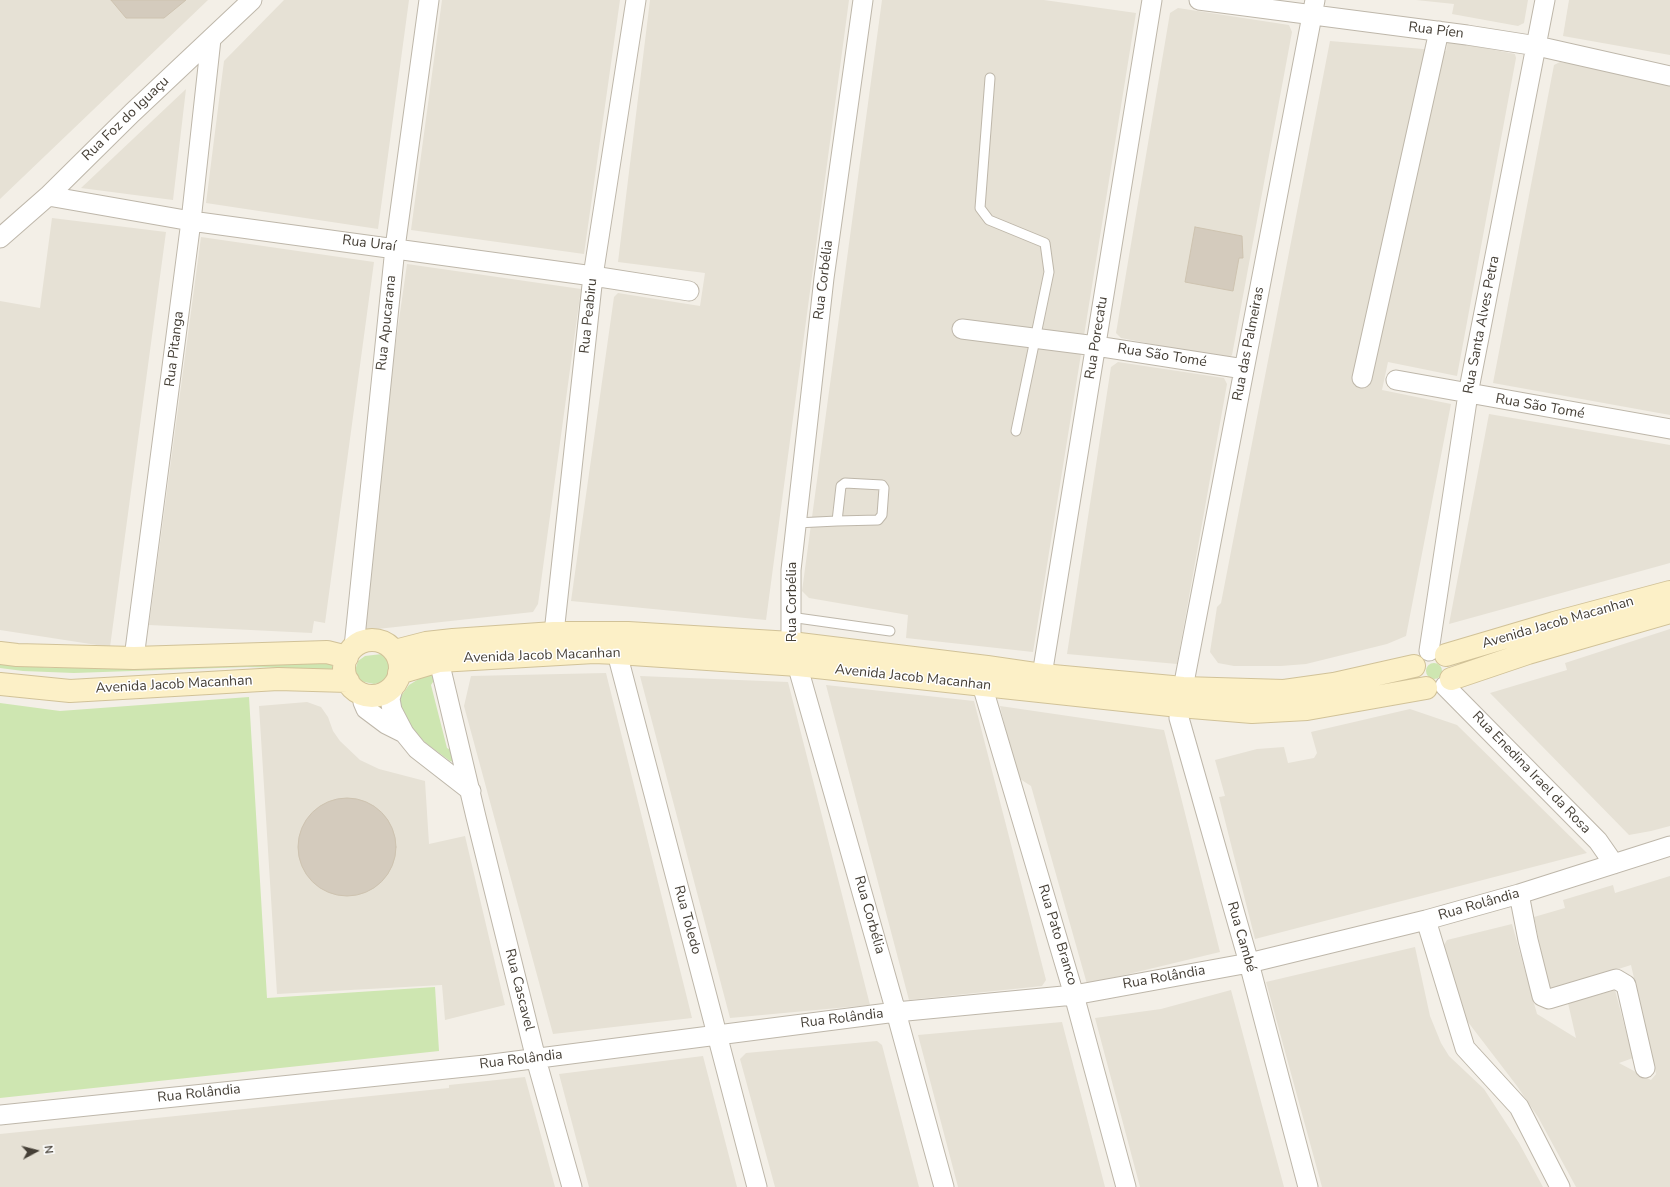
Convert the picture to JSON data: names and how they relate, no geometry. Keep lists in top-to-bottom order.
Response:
{
  "streets": {
    "main road": ["Avenida Jacob Macanhan"],
    "street": [
      "Rua Píen",
      "Rua Foz do Iguaçu",
      "Rua Uraí",
      "Rua Corbélia",
      "Rua Peabiru",
      "Rua Apucarana",
      "Rua Santa Alves Petra",
      "Rua Porecatu",
      "Rua das Palmeiras",
      "Rua Pitanga",
      "Rua São Tomé",
      "Rua Enedina Irael da Rosa",
      "Rua Rolândia",
      "Rua Toledo",
      "Rua Pato Branco",
      "Rua Cambé",
      "Rua Cascavel"
    ]
  },
  "crossings": [
    ["Rua Píen", "Rua Santa Alves Petra"],
    ["Rua Píen", "Rua das Palmeiras"],
    ["Rua Foz do Iguaçu", "Rua Uraí"],
    ["Rua Foz do Iguaçu", "Rua Pitanga"],
    ["Rua Uraí", "Rua Peabiru"],
    ["Rua Uraí", "Rua Apucarana"],
    ["Rua Uraí", "Rua Pitanga"],
    ["Rua Corbélia", "Avenida Jacob Macanhan"],
    ["Rua Corbélia", "Rua Rolândia"],
    ["Rua Peabiru", "Avenida Jacob Macanhan"],
    ["Rua Apucarana", "Avenida Jacob Macanhan"],
    ["Rua Santa Alves Petra", "Rua São Tomé"],
    ["Rua Santa Alves Petra", "Avenida Jacob Macanhan"],
    ["Rua Santa Alves Petra", "Rua Enedina Irael da Rosa"],
    ["Rua Porecatu", "Rua São Tomé"],
    ["Rua Porecatu", "Avenida Jacob Macanhan"],
    ["Rua das Palmeiras", "Rua São Tomé"],
    ["Rua das Palmeiras", "Avenida Jacob Macanhan"],
    ["Rua das Palmeiras", "Rua Cambé"],
    ["Rua Pitanga", "Avenida Jacob Macanhan"],
    ["Avenida Jacob Macanhan", "Rua Enedina Irael da Rosa"],
    ["Avenida Jacob Macanhan", "Rua Toledo"],
    ["Avenida Jacob Macanhan", "Rua Pato Branco"],
    ["Avenida Jacob Macanhan", "Rua Cambé"],
    ["Avenida Jacob Macanhan", "Rua Cascavel"],
    ["Rua Enedina Irael da Rosa", "Rua Rolândia"],
    ["Rua Rolândia", "Rua Toledo"],
    ["Rua Rolândia", "Rua Pato Branco"],
    ["Rua Rolândia", "Rua Cambé"],
    ["Rua Rolândia", "Rua Cascavel"]
  ],
  "north": "right"
}
